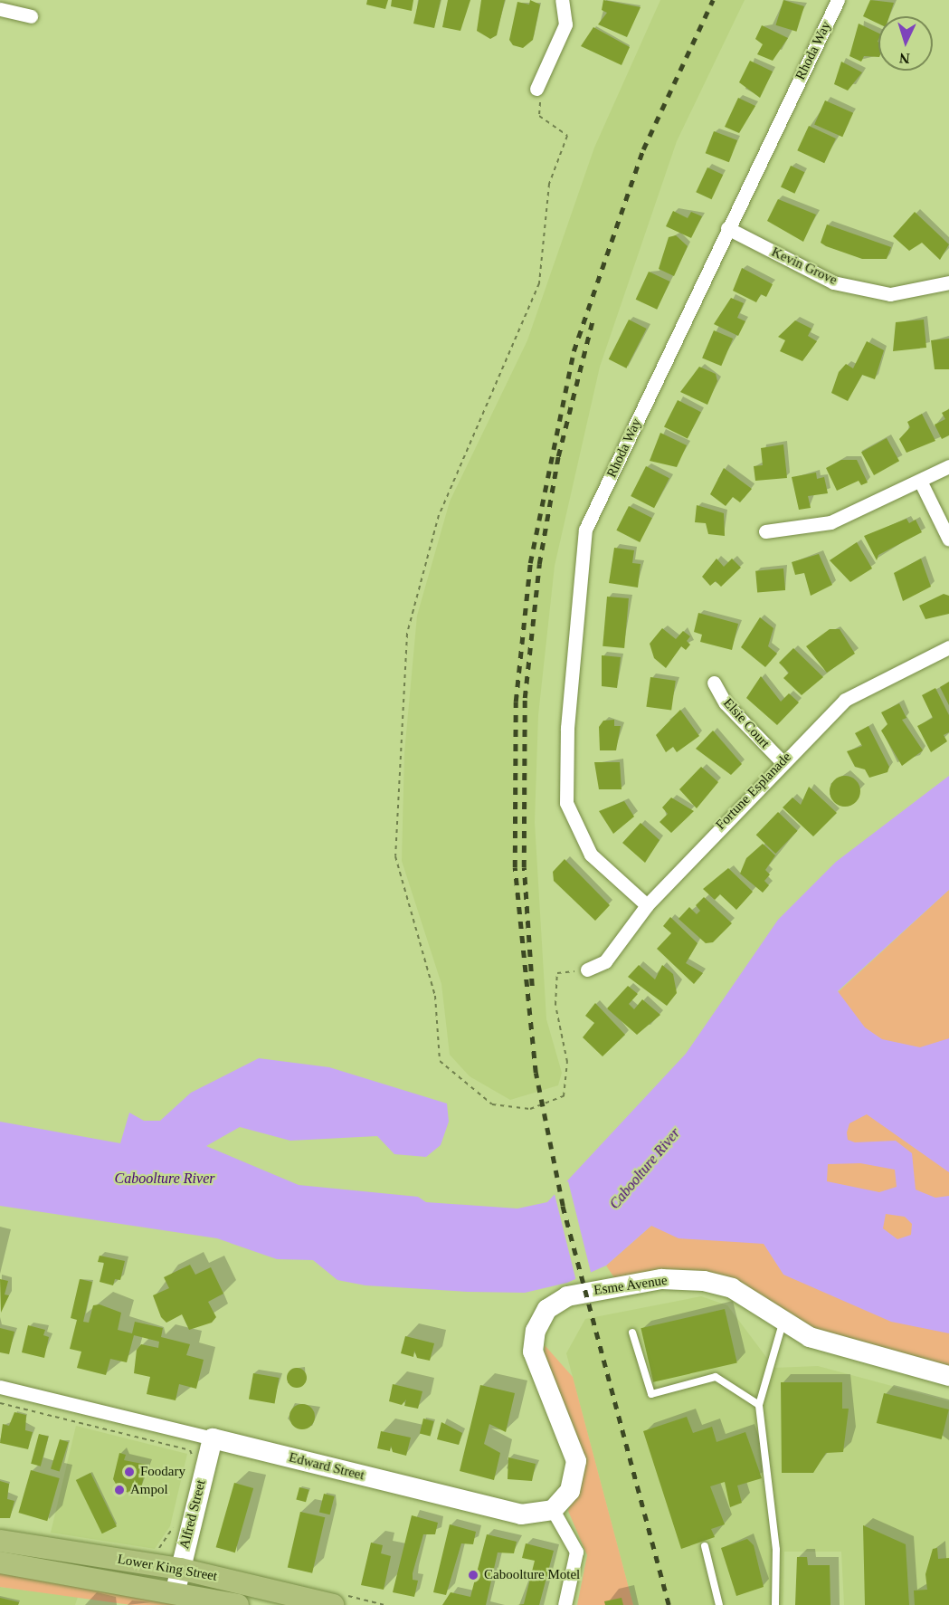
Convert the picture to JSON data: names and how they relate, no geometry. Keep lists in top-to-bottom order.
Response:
{
  "streets": {
    "main road": ["Lower King Street"],
    "street": [
      "Rhoda Way",
      "Kevin Grove",
      "Elsie Court",
      "Fortune Esplanade",
      "Esme Avenue",
      "Edward Street",
      "Alfred Street"
    ]
  },
  "crossings": [
    ["Rhoda Way", "Kevin Grove"],
    ["Rhoda Way", "Fortune Esplanade"],
    ["Elsie Court", "Fortune Esplanade"],
    ["Esme Avenue", "Edward Street"],
    ["Edward Street", "Alfred Street"],
    ["Alfred Street", "Lower King Street"]
  ],
  "water": ["Caboolture River"],
  "places": ["Foodary", "Ampol", "Caboolture Motel"],
  "north": "bottom"
}
